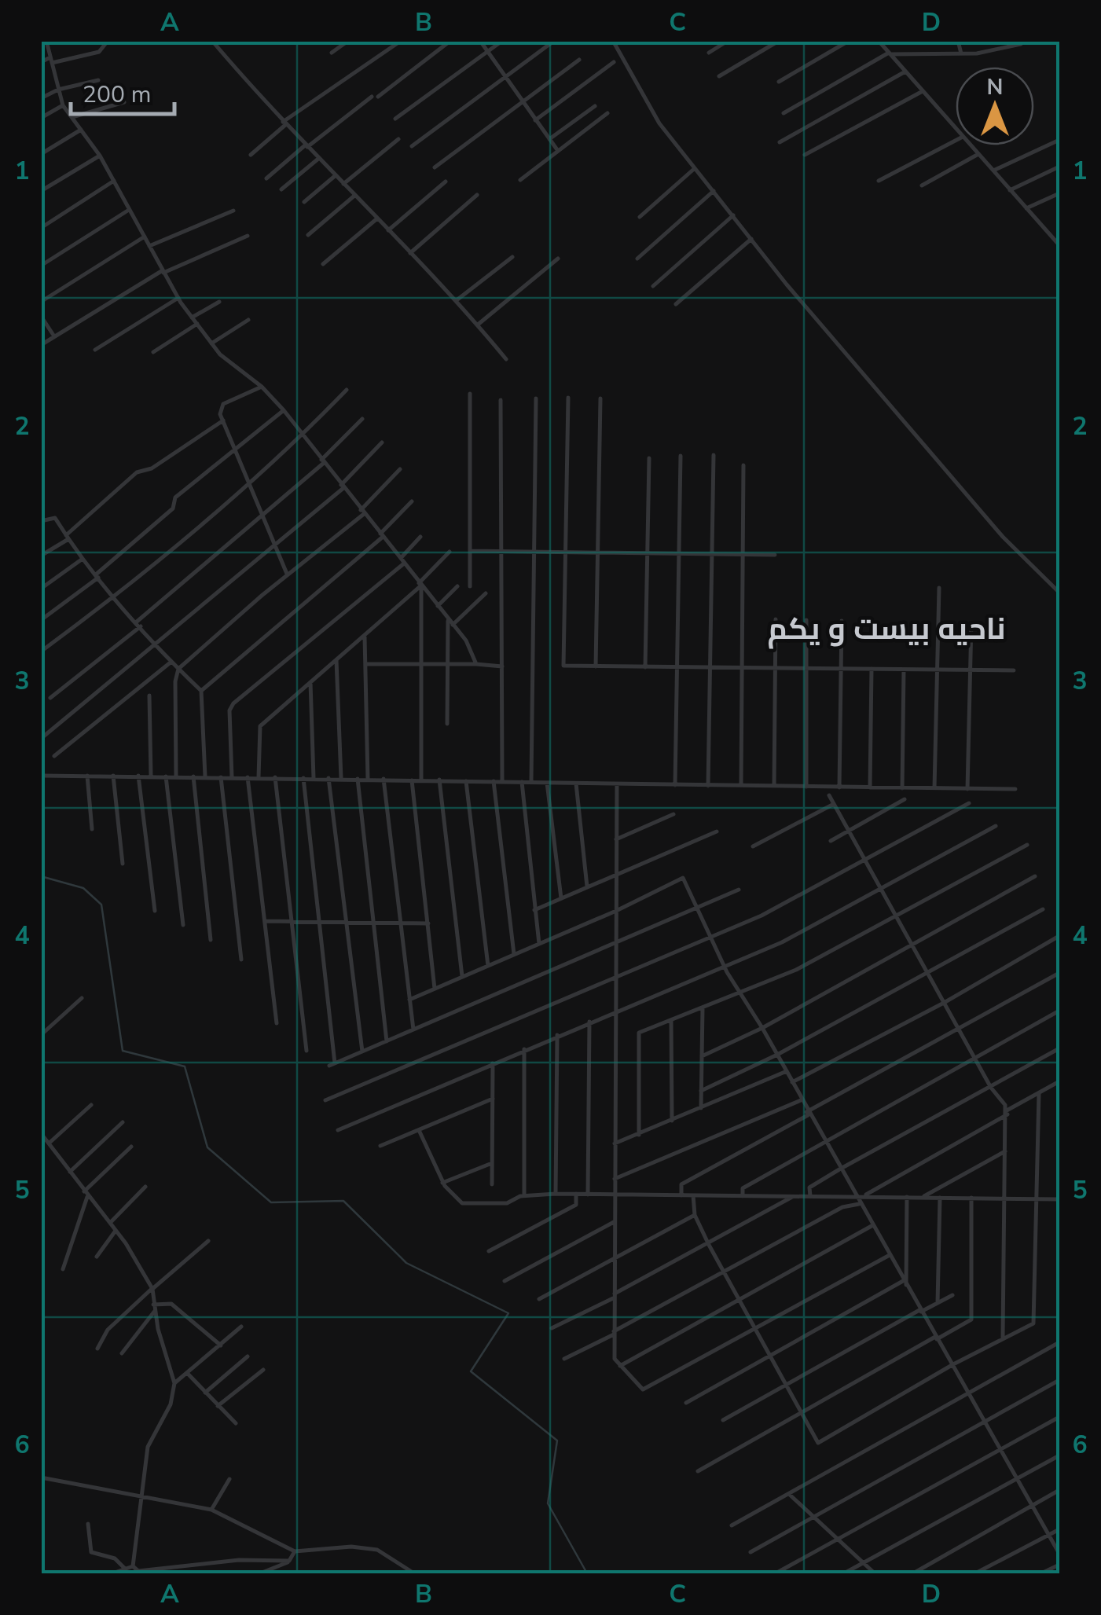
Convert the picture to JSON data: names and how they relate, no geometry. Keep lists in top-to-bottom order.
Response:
{
  "districts": ["ناحیه بیست و یکم"],
  "scale_bar": "200 m",
  "north": "top",
  "grid": {
    "columns": [
      "A",
      "B",
      "C",
      "D"
    ],
    "rows": [
      "1",
      "2",
      "3",
      "4",
      "5",
      "6"
    ]
  }
}
